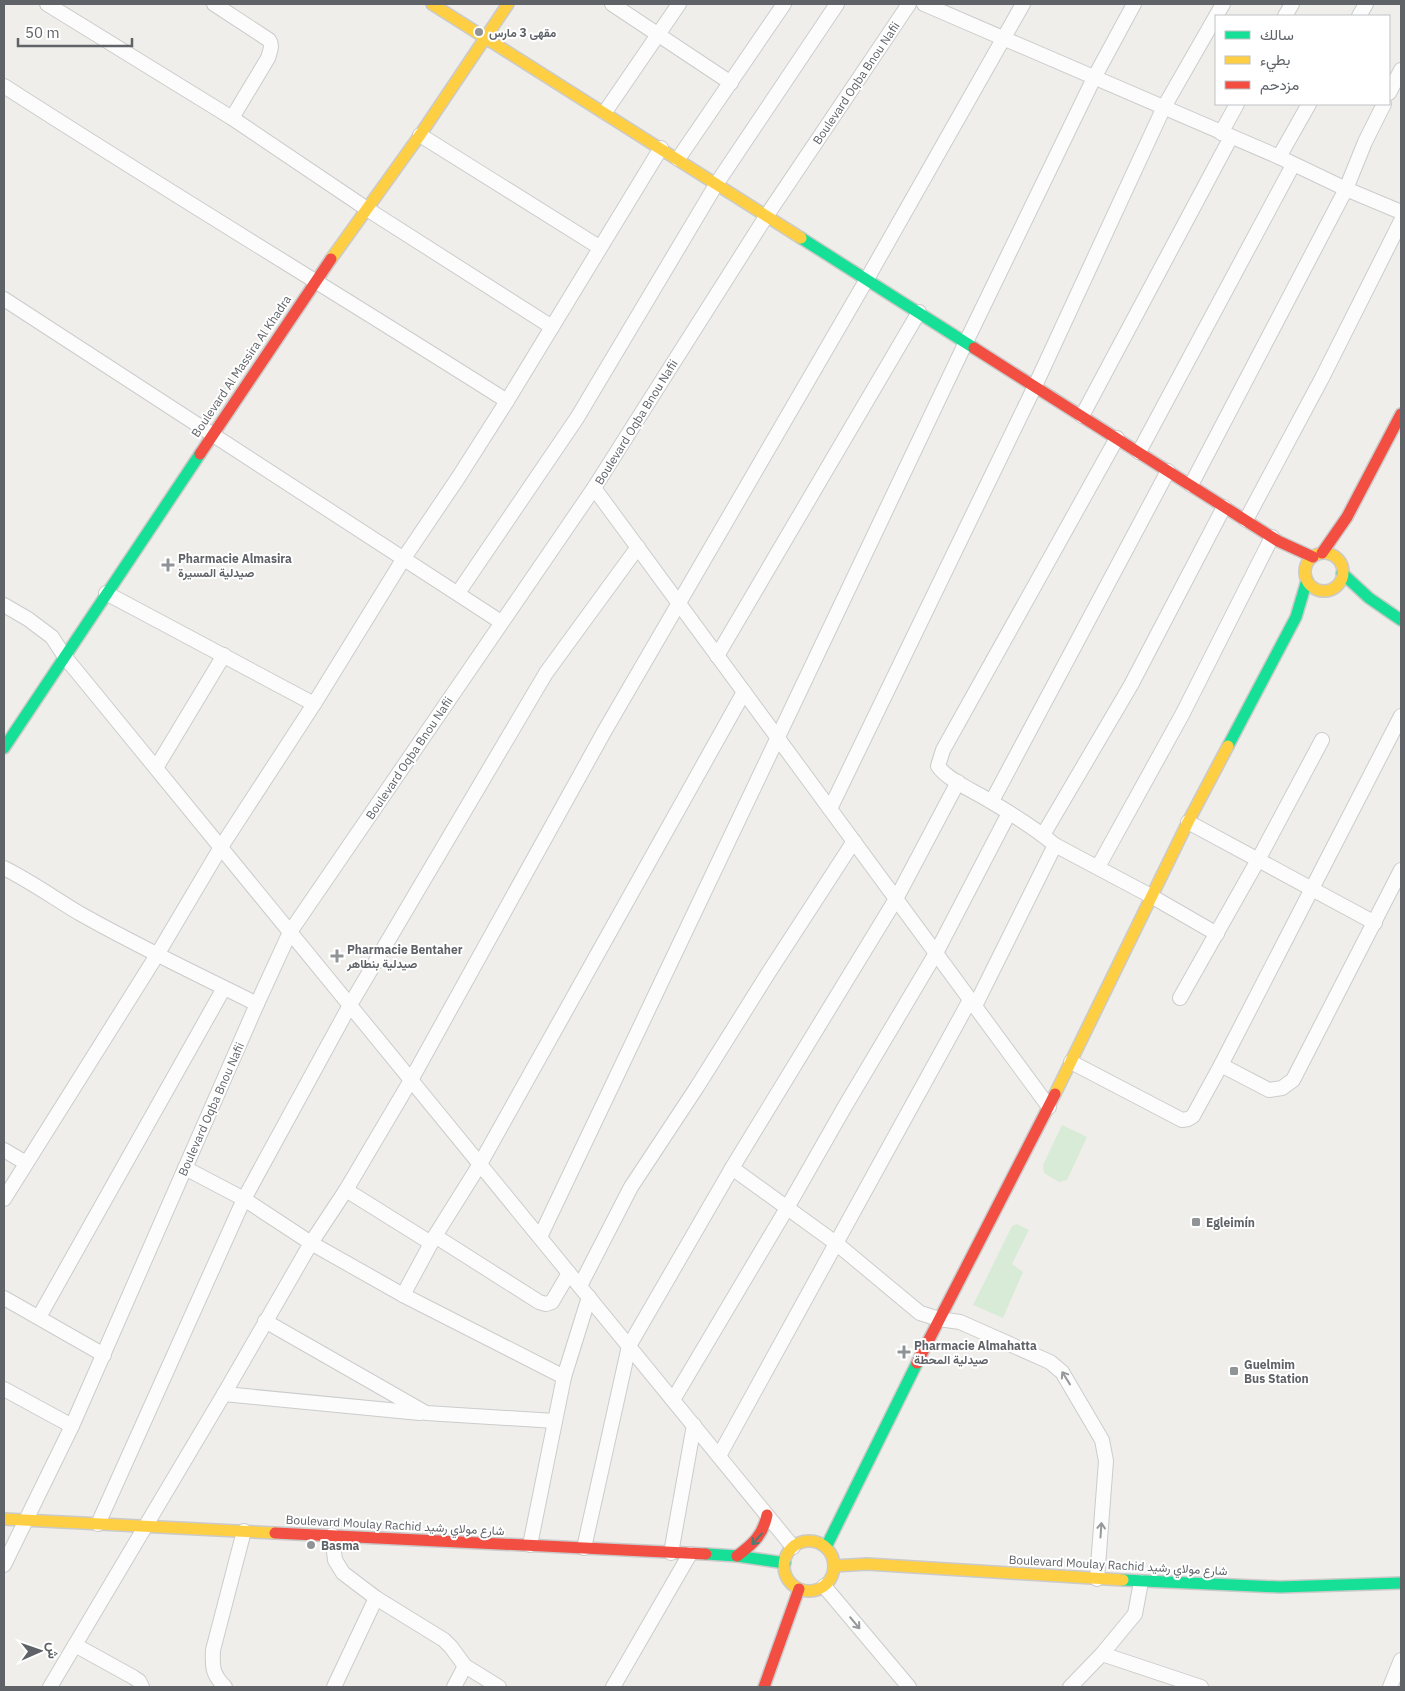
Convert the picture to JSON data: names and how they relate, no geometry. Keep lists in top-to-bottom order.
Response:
{
  "streets": {
    "street": ["Boulevard Oqba Bnou Nafii", "Boulevard Al Massira Al Khadra", "Boulevard Moulay Rachid شارع مولاي رشيد"]
  },
  "crossings": [
    ["Boulevard Oqba Bnou Nafii", "Boulevard Moulay Rachid شارع مولاي رشيد"]
  ],
  "places": {
    "other": ["مقهى 3 مارس", "Basma"],
    "health": ["Pharmacie Almasira صيدلية المسيرة", "Pharmacie Bentaher صيدلية بنطاهر", "Pharmacie Almahatta صيدلية المحطة"],
    "transit": ["Egleimín", "Guelmim Bus Station"]
  },
  "legend": ["سالك", "بطيء", "مزدحم"],
  "scale_bar": "50 m",
  "north": "right"
}
